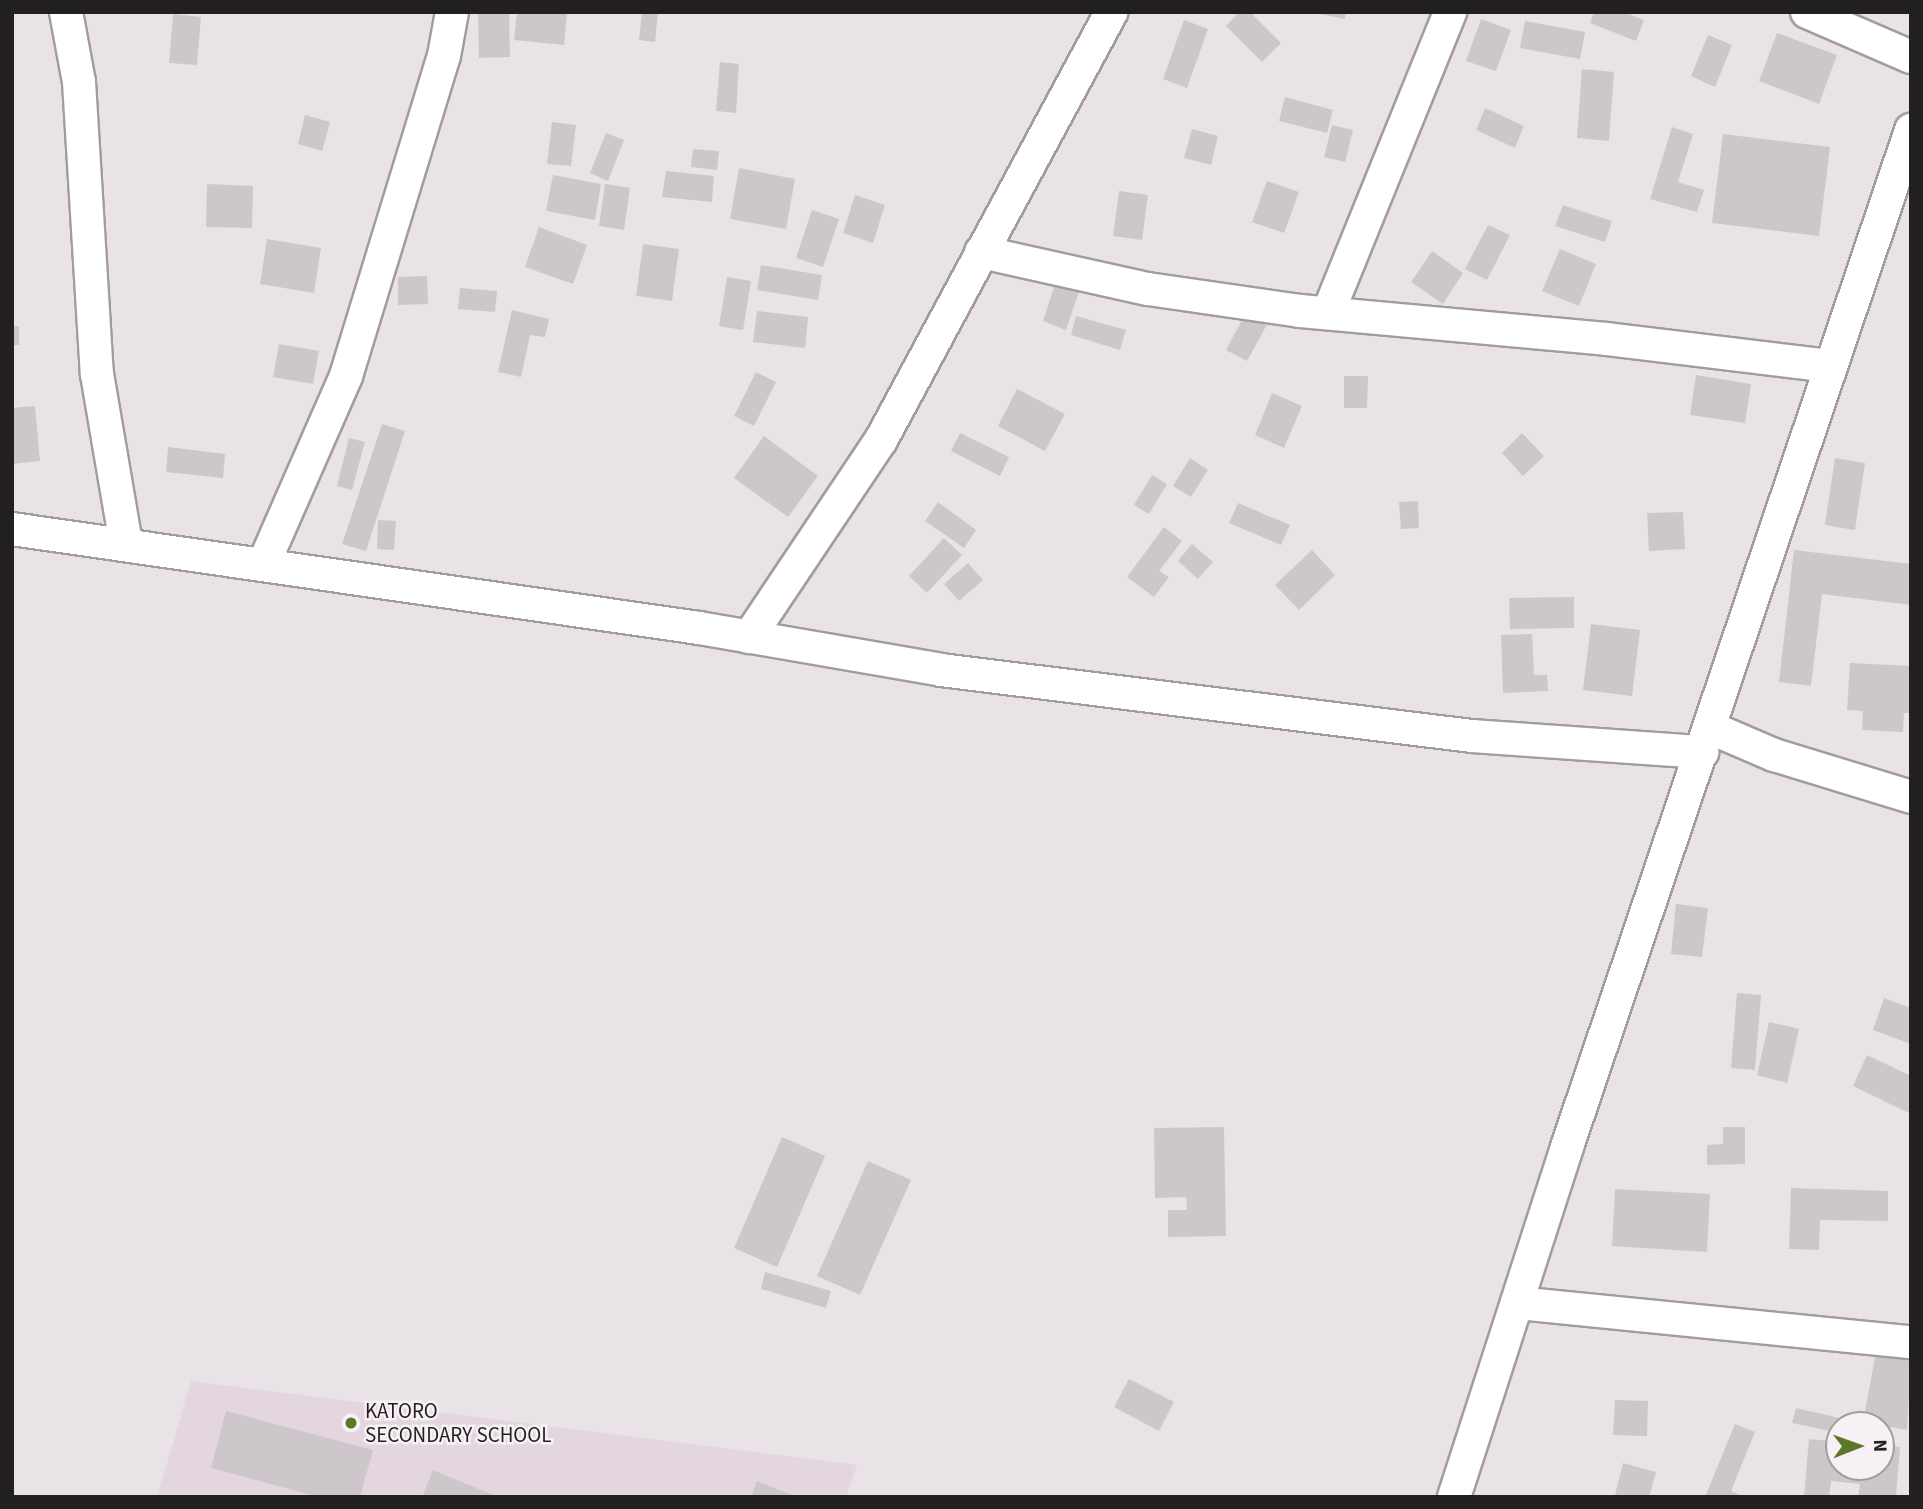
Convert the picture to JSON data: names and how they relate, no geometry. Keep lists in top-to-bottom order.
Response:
{
  "places": ["KATORO SECONDARY SCHOOL"],
  "north": "right"
}
